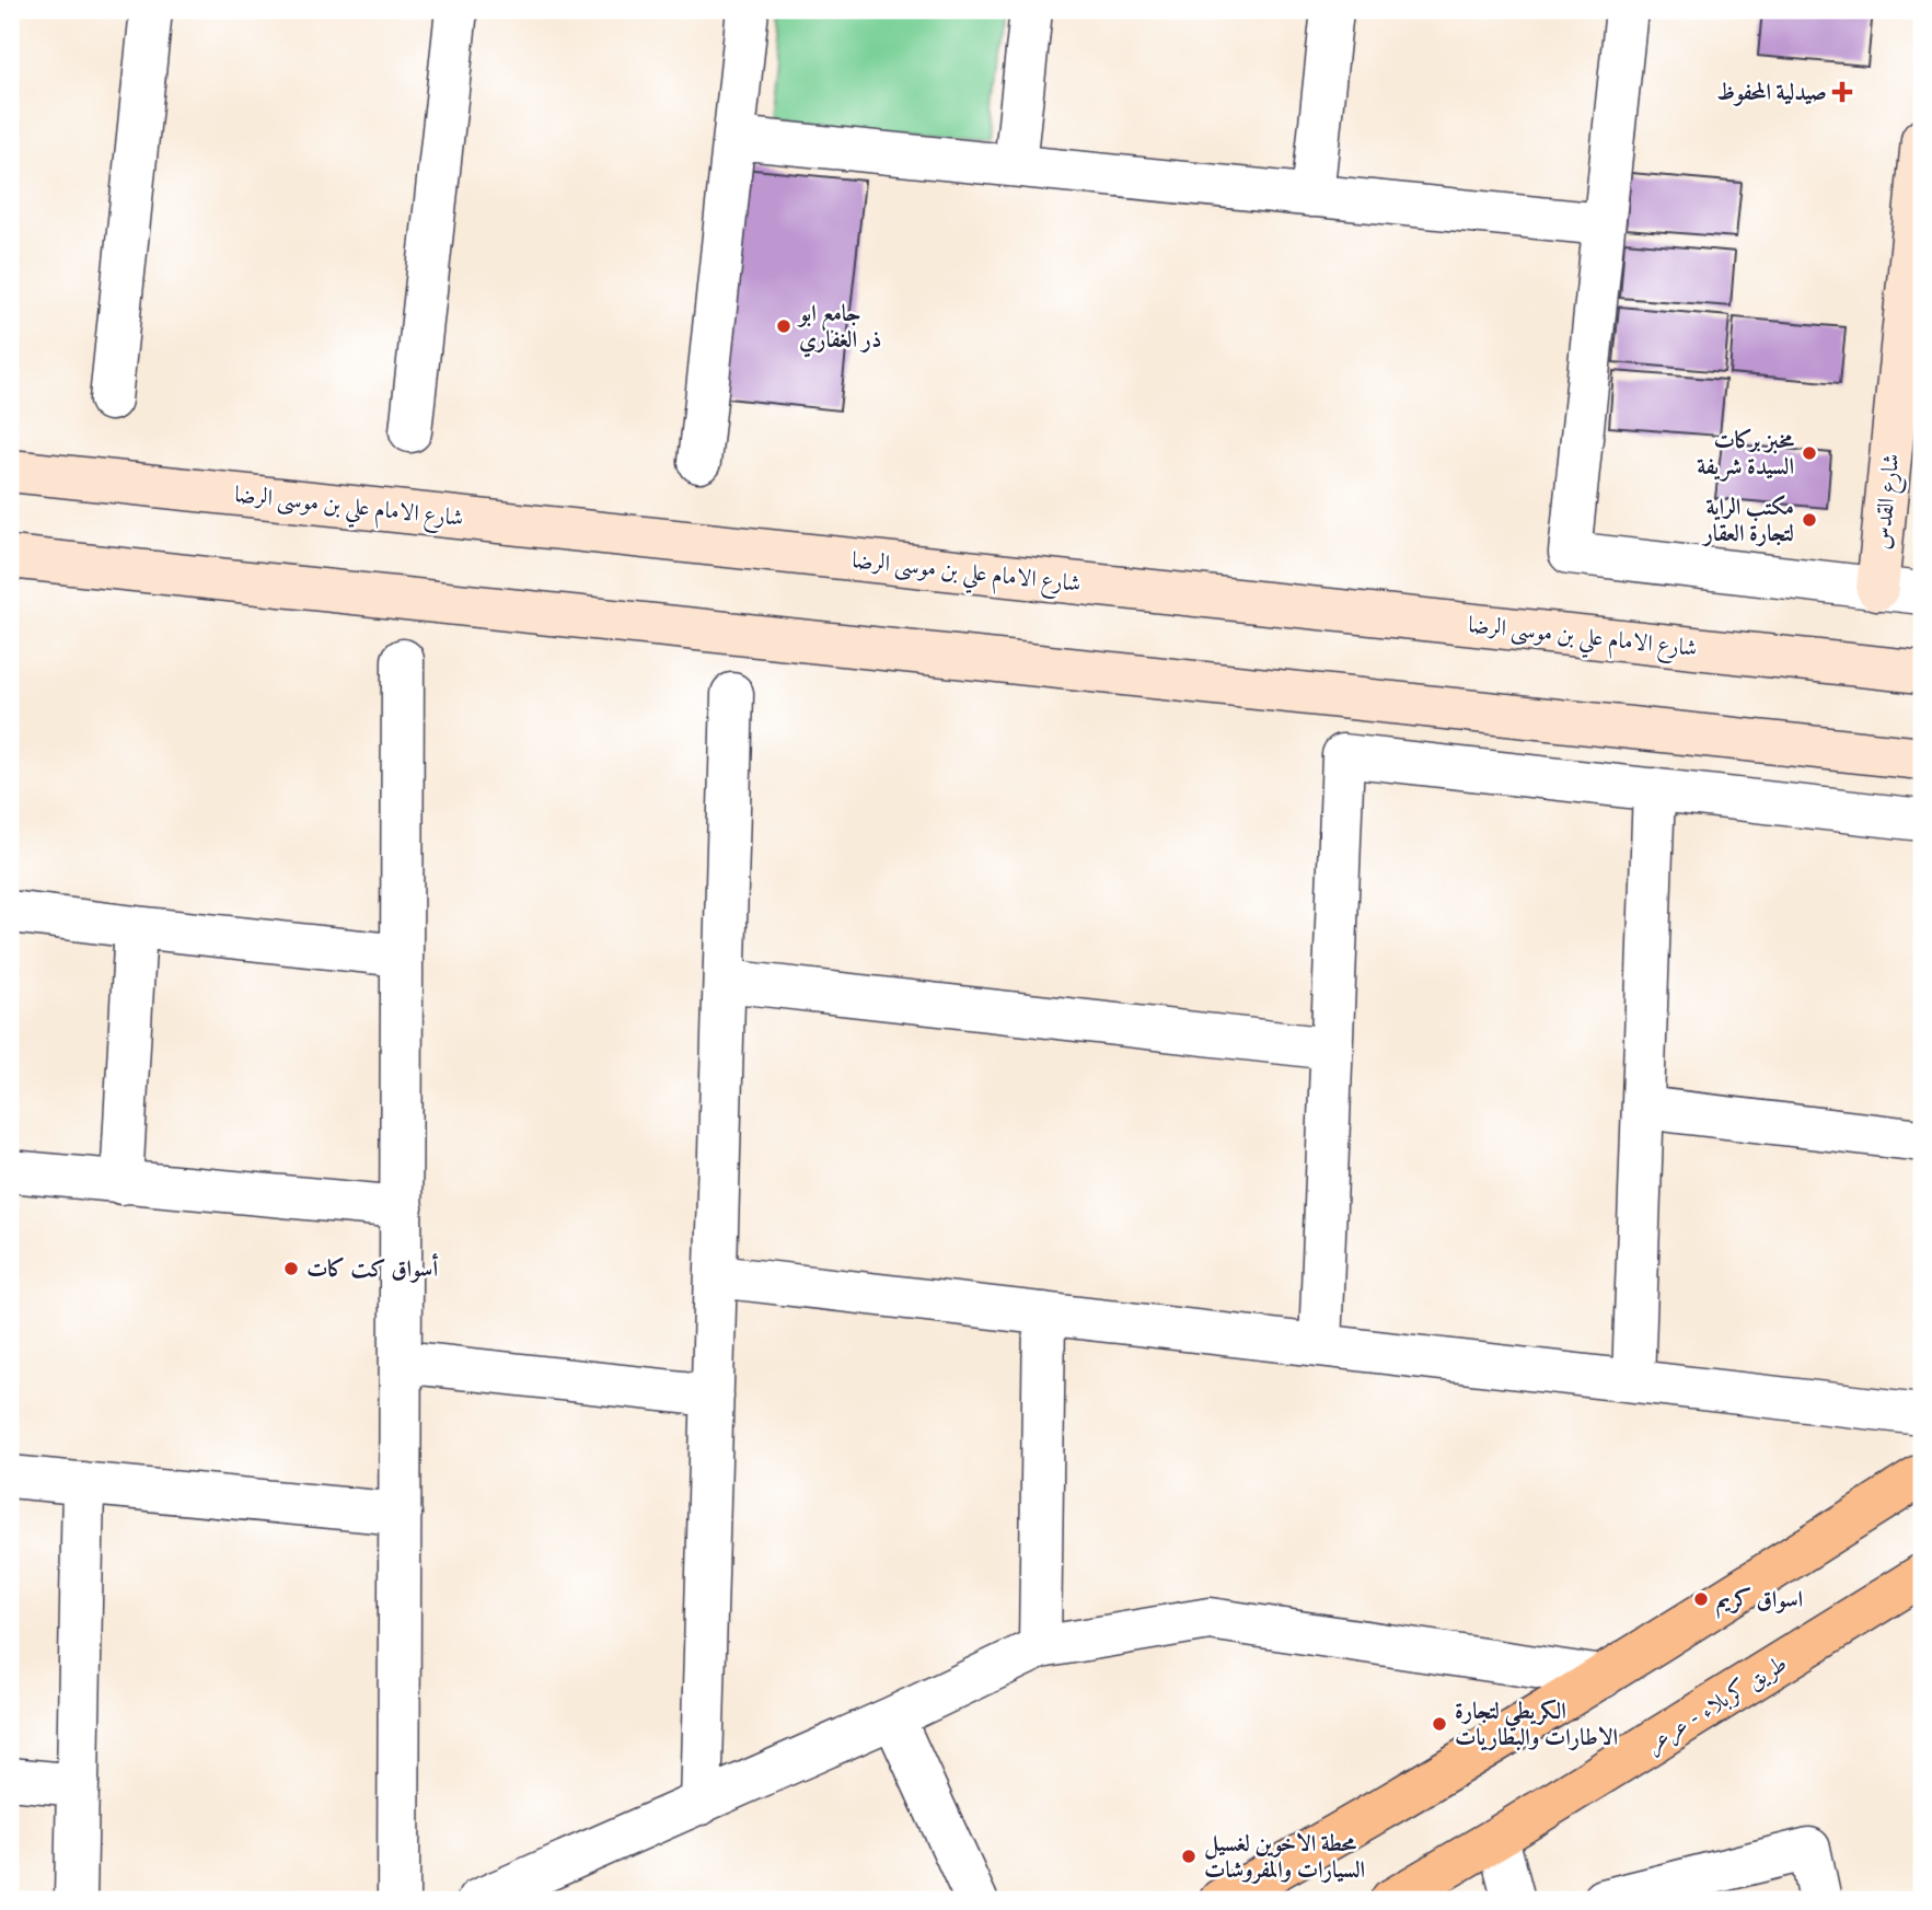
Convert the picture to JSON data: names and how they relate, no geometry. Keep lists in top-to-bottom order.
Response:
{
  "streets": {
    "main road": ["شارع القدس", "شارع الامام علي بن موسى الرضا", "طريق كربلاء - عرعر"]
  },
  "places": {
    "health": ["صيدلية المحفوظ"],
    "other": [
      "جامع ابو ذر الغفاري",
      "مخبز بركات السيدة شريفة",
      "مكتب الراية لتجارة العقار",
      "أسواق كت كات",
      "اسواق كريم",
      "الكريطي لتجارة الاطارات والبطاريات",
      "محطة الاخوين لغسيل السيارات والمفروشات"
    ]
  }
}
